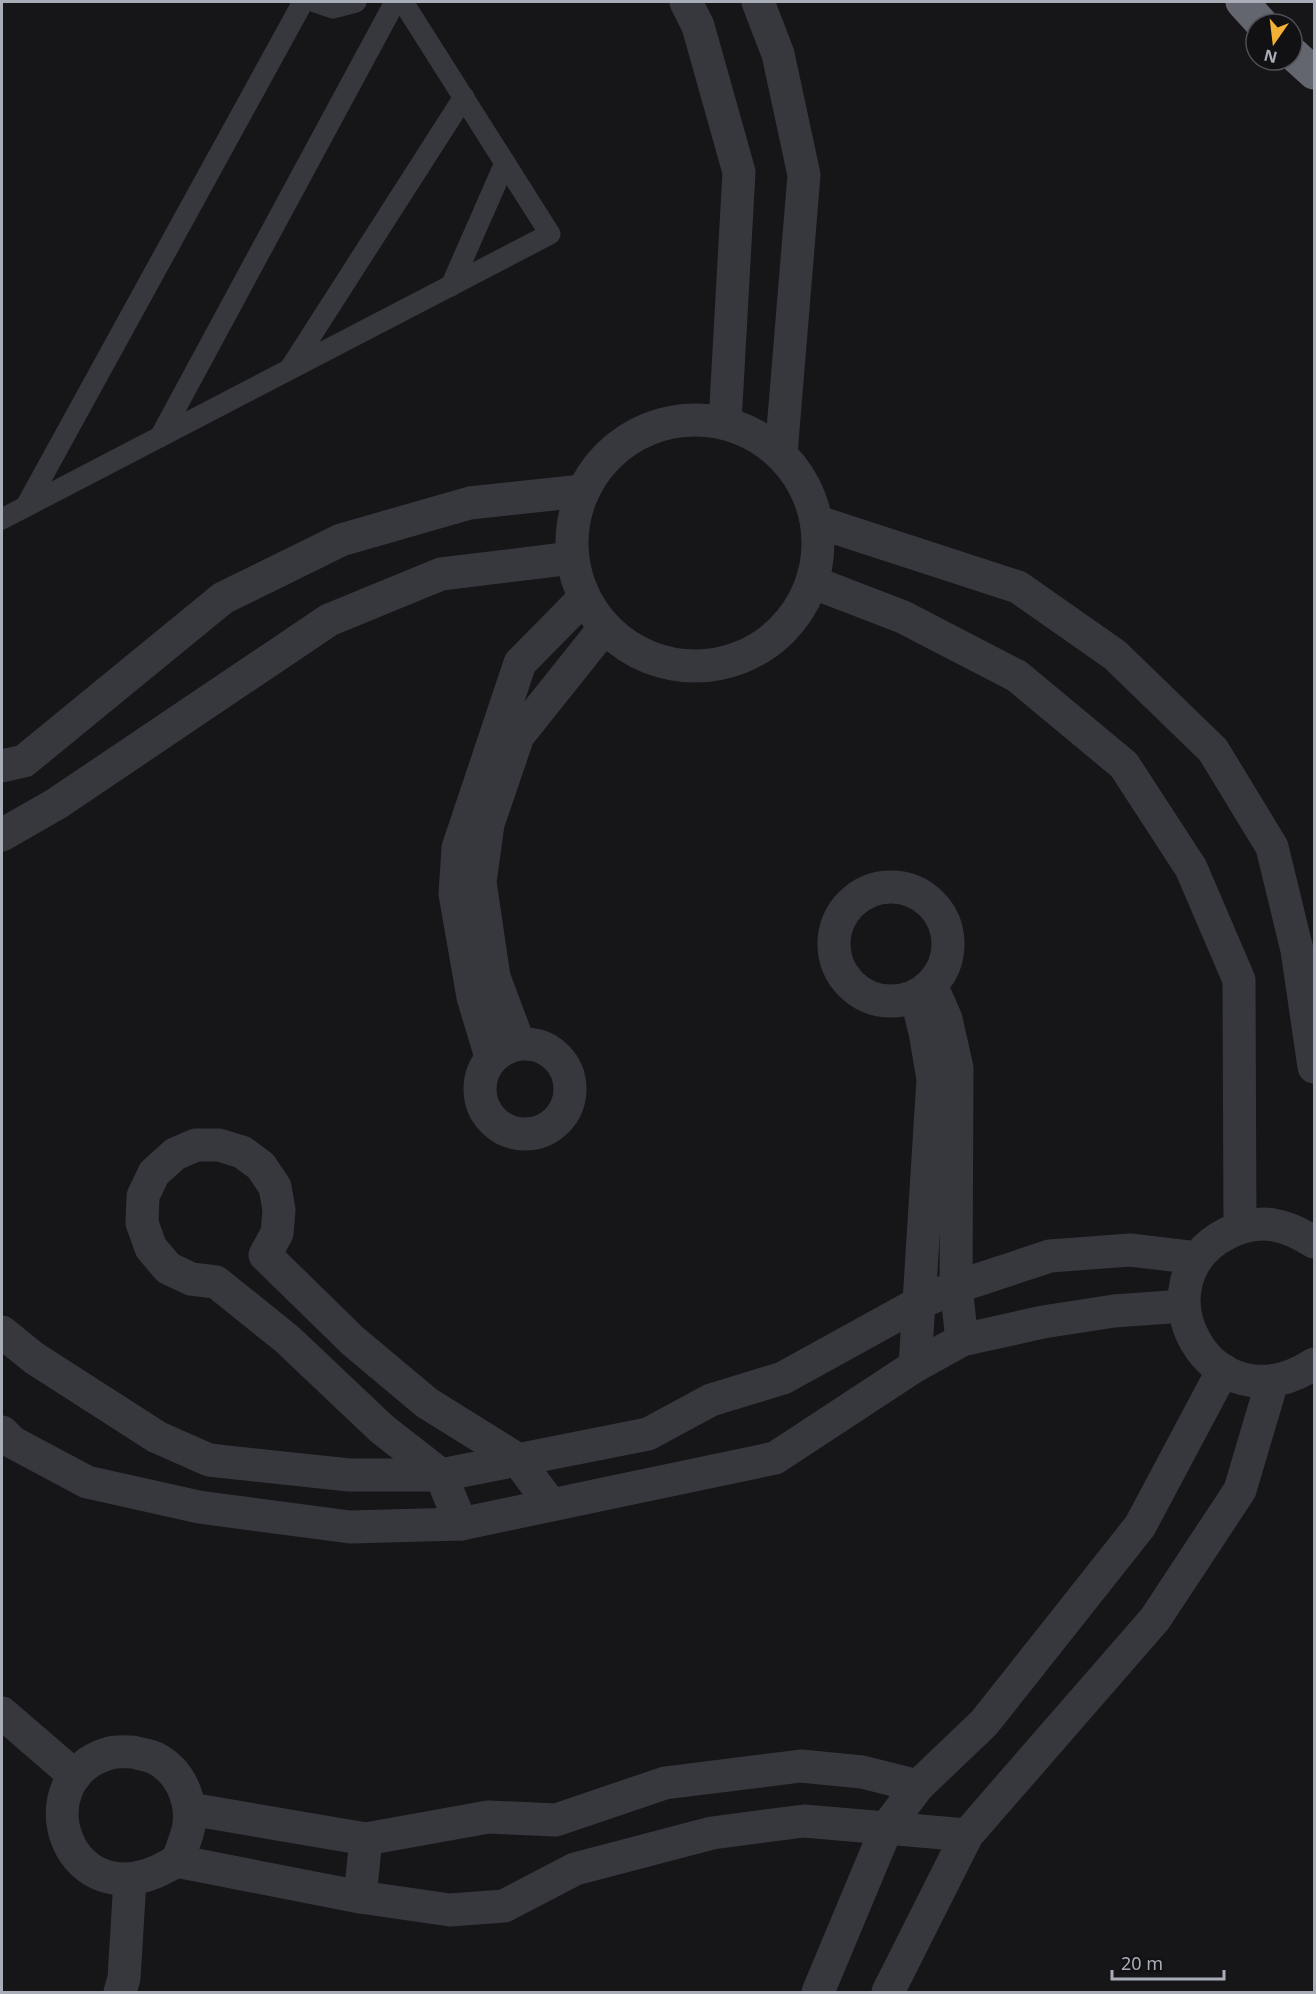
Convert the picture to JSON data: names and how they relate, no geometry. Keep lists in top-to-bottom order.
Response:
{
  "scale_bar": "20 m",
  "north": "bottom"
}
